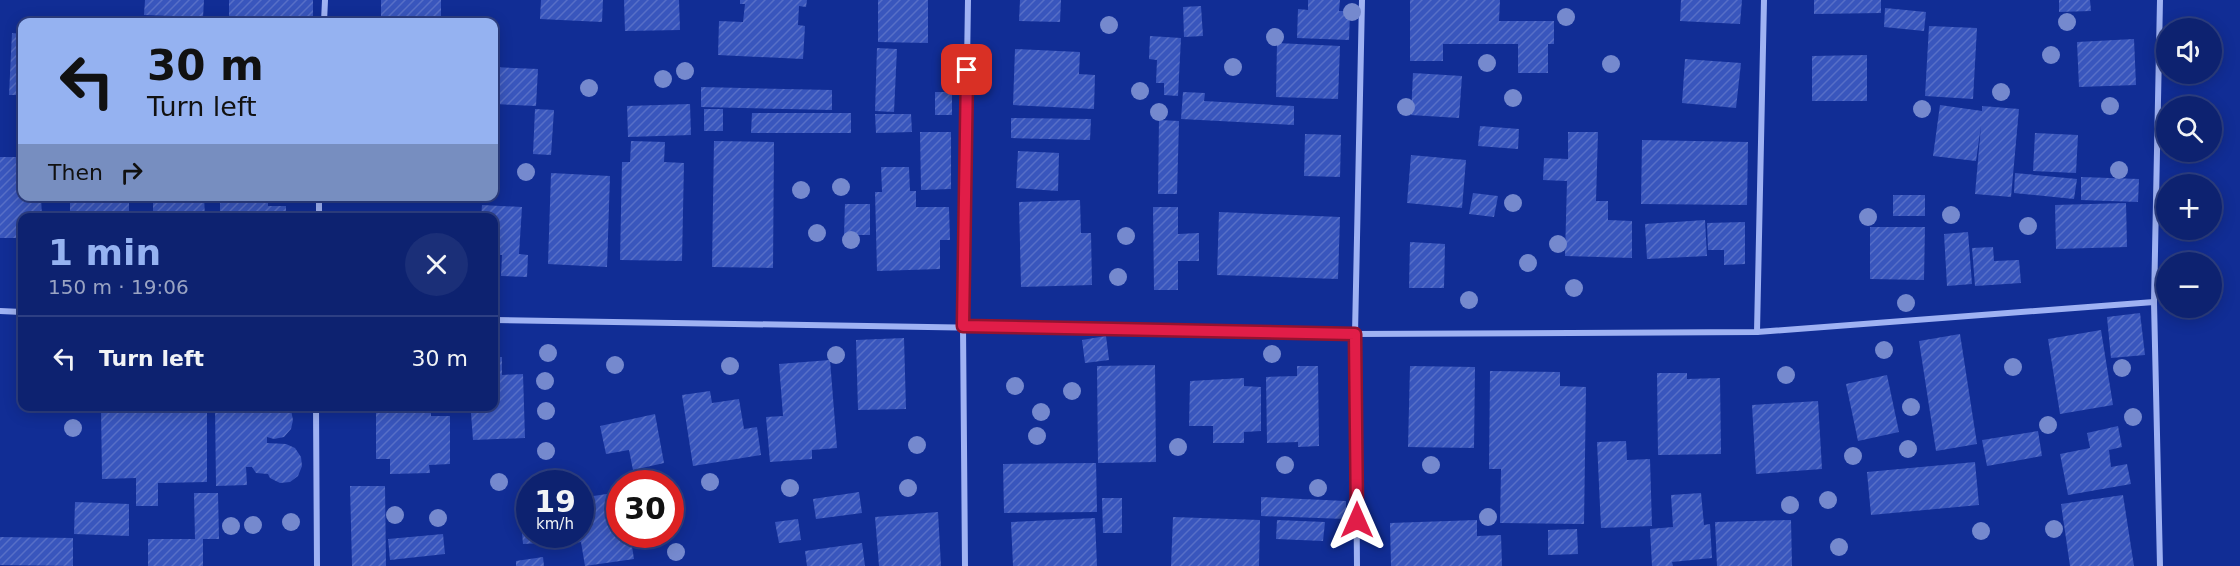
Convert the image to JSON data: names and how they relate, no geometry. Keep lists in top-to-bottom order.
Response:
{
  "page": {
    "map_buttons": ["+", "−"],
    "turn": ["30 m", "Turn left"],
    "then": "Then",
    "heading": ["1 min", "150 m · 19:06"],
    "list": [
      {
        "name": "Turn left",
        "value": "30 m"
      }
    ],
    "speed": "19 km/h",
    "limit": "30"
  }
}
